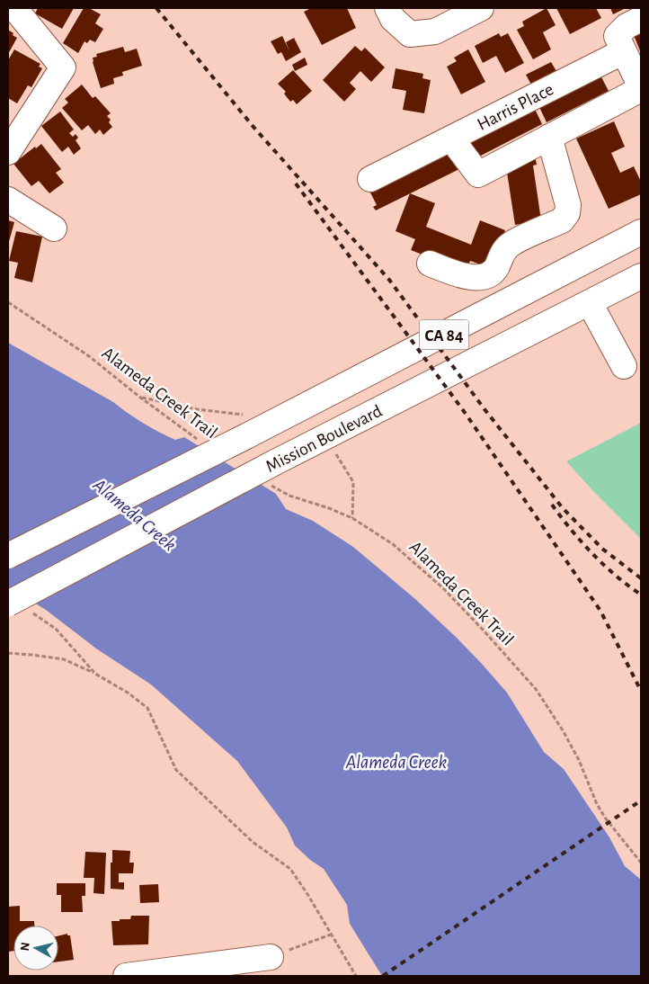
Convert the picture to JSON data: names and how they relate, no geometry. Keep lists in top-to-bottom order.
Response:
{
  "streets": {
    "main road": ["Harris Place", "CA 84", "Mission Boulevard"],
    "path": ["Alameda Creek Trail"]
  },
  "crossings": [
    ["Alameda Creek Trail", "Mission Boulevard"]
  ],
  "water": ["Alameda Creek"],
  "north": "left"
}
